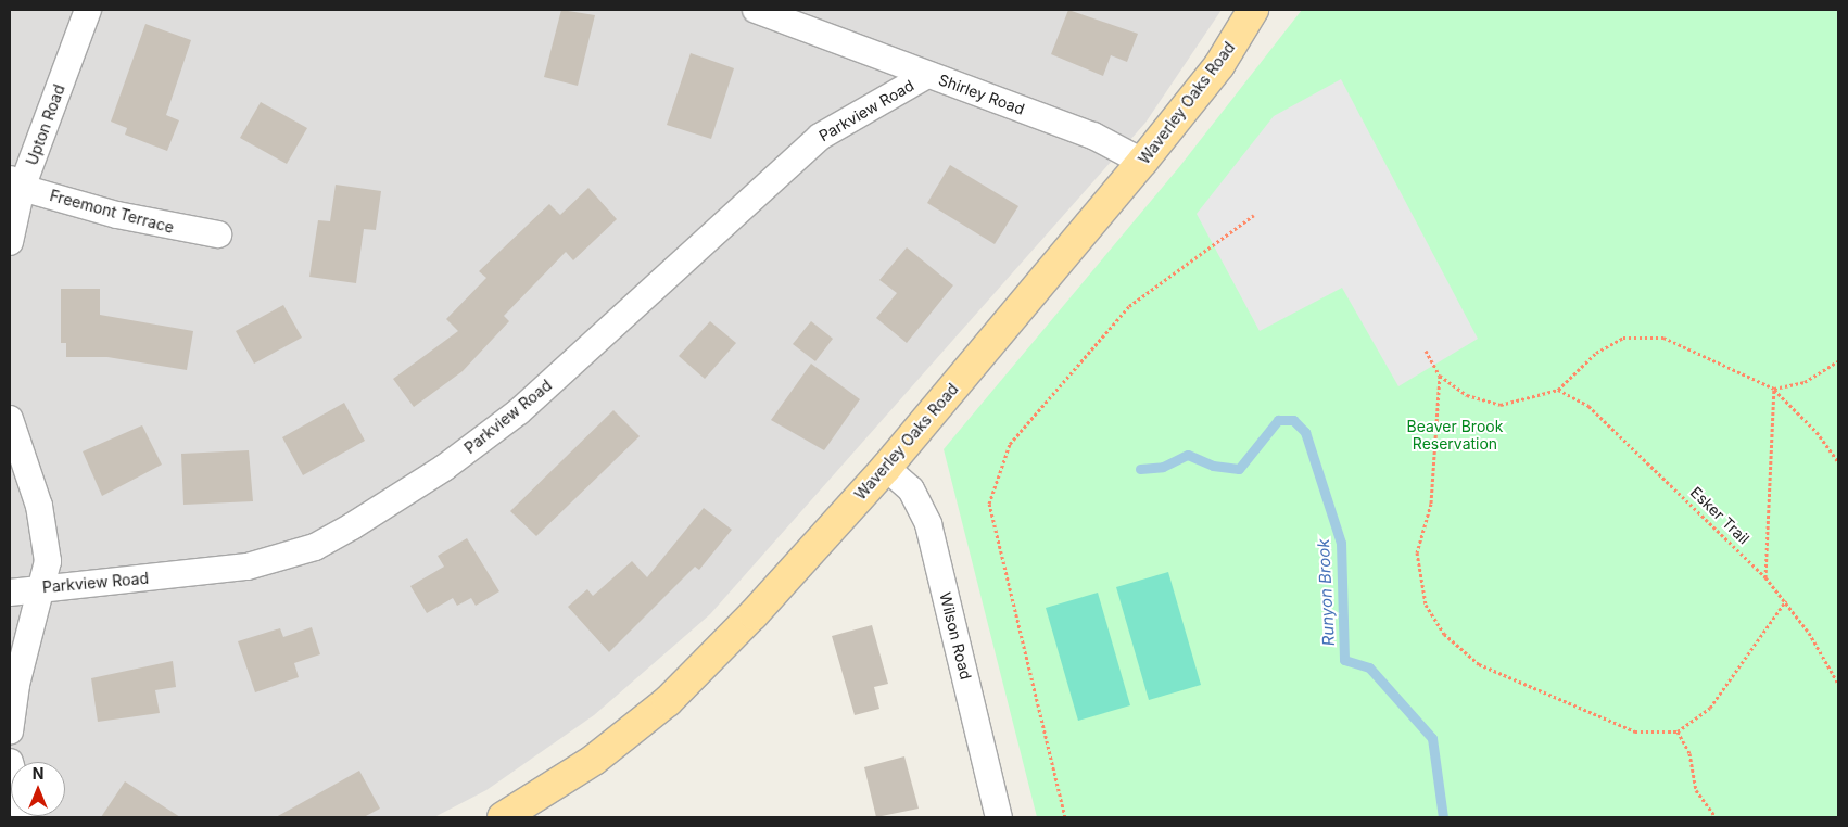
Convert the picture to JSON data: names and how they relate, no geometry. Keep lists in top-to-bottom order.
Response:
{
  "streets": {
    "main road": ["Waverley Oaks Road"],
    "street": [
      "Shirley Road",
      "Parkview Road",
      "Upton Road",
      "Freemont Terrace",
      "Wilson Road"
    ],
    "path": ["Esker Trail"]
  },
  "crossings": [
    ["Shirley Road", "Waverley Oaks Road"],
    ["Shirley Road", "Parkview Road"],
    ["Waverley Oaks Road", "Wilson Road"],
    ["Upton Road", "Freemont Terrace"]
  ],
  "water": ["Runyon Brook"],
  "parks": ["Beaver Brook Reservation"],
  "north": "top"
}
